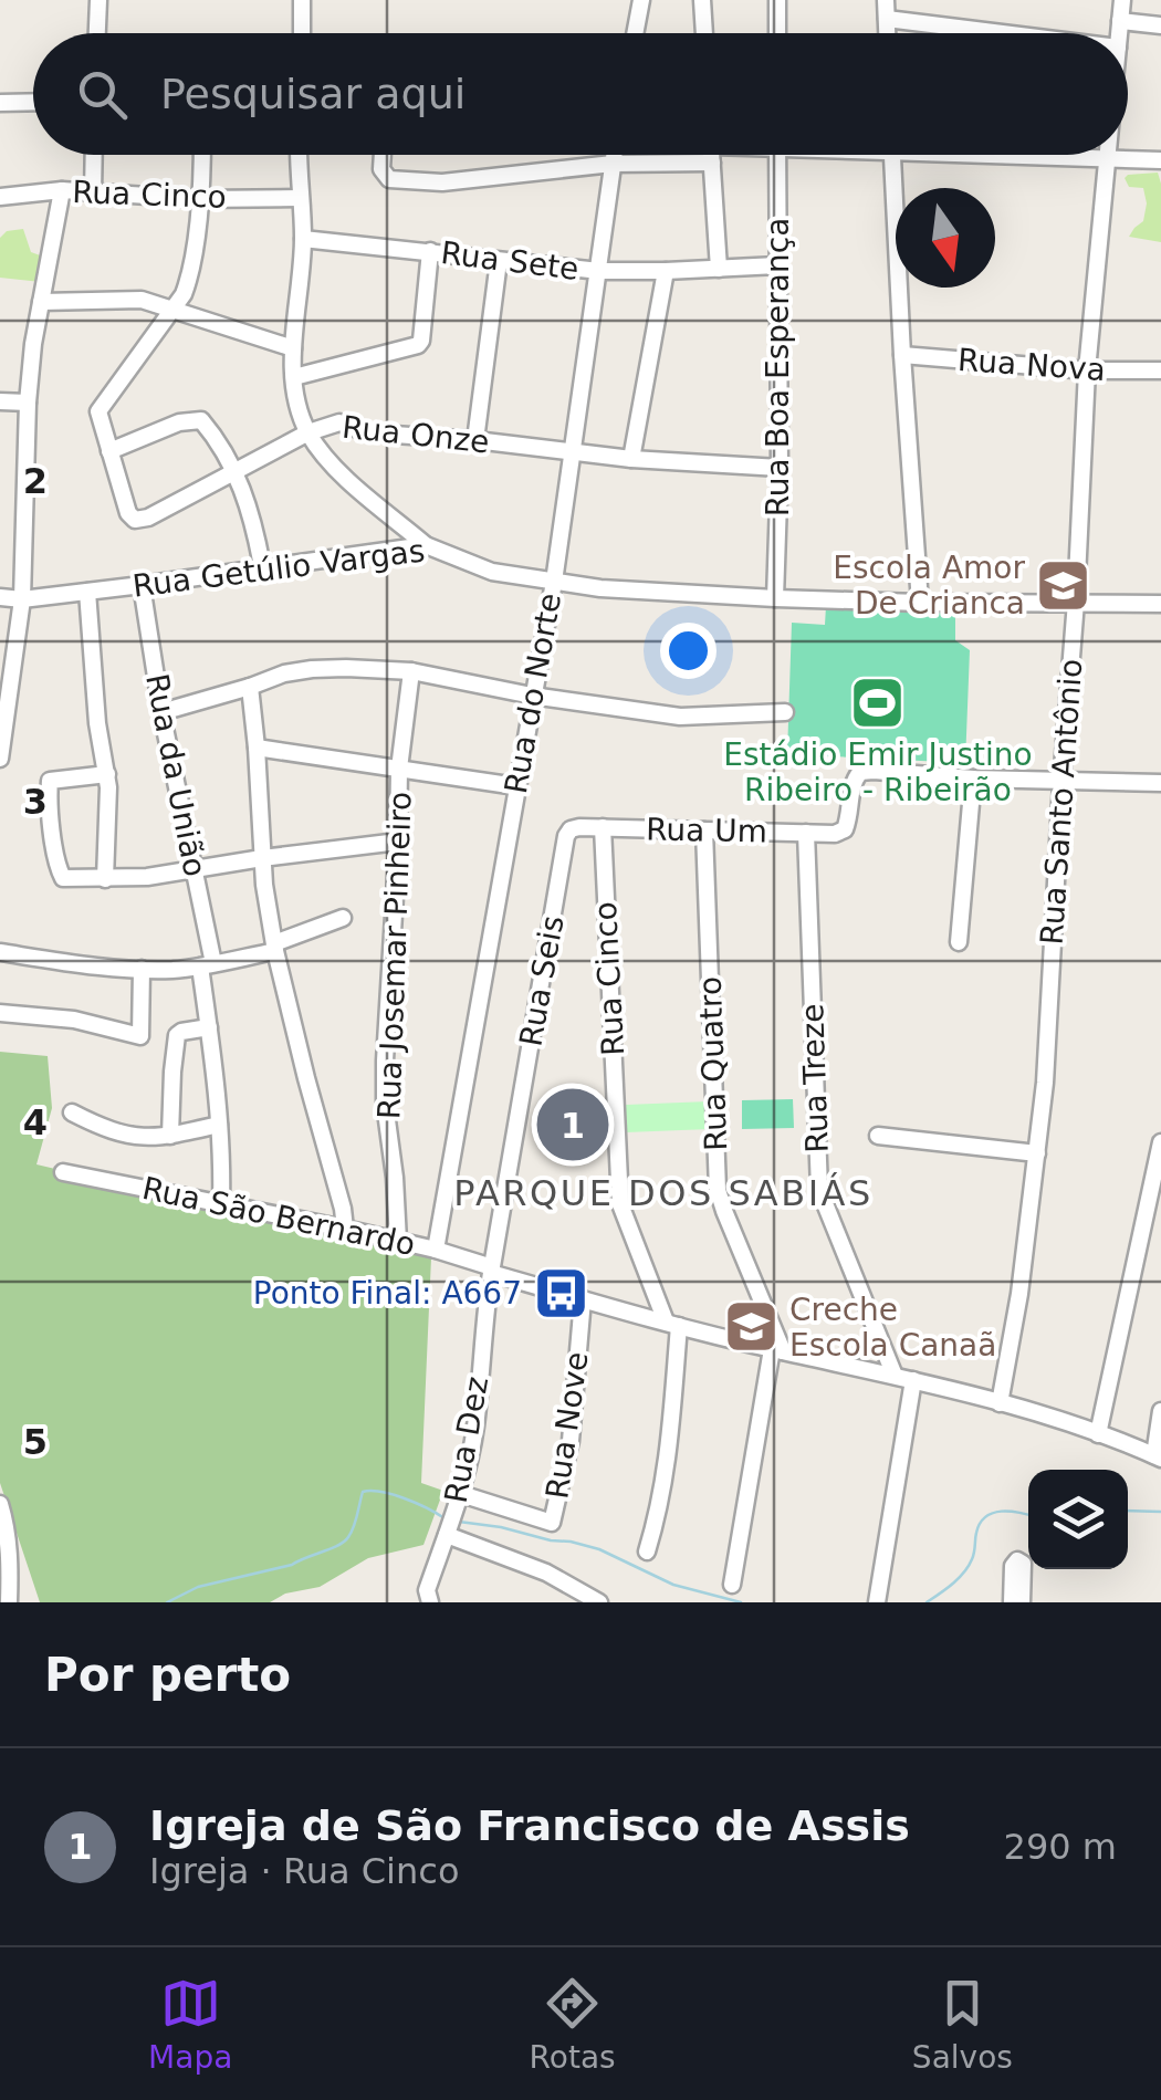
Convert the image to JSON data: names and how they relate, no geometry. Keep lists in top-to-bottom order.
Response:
{
  "streets": {
    "street": [
      "Rua Cinco",
      "Rua Sete",
      "Rua Nova",
      "Rua Boa Esperança",
      "Rua Onze",
      "Rua Getúlio Vargas",
      "Rua do Norte",
      "Rua da União",
      "Rua Santo Antônio",
      "Rua Um",
      "Rua Josemar Pinheiro",
      "Rua Seis",
      "Rua Quatro",
      "Rua Treze",
      "Rua São Bernardo",
      "Rua Nove",
      "Rua Dez"
    ]
  },
  "crossings": [
    ["Rua Cinco", "Rua Um"],
    ["Rua Cinco", "Rua São Bernardo"],
    ["Rua Sete", "Rua Boa Esperança"],
    ["Rua Sete", "Rua do Norte"],
    ["Rua Nova", "Rua Santo Antônio"],
    ["Rua Boa Esperança", "Rua Onze"],
    ["Rua Boa Esperança", "Rua Getúlio Vargas"],
    ["Rua Onze", "Rua do Norte"],
    ["Rua Getúlio Vargas", "Rua do Norte"],
    ["Rua Getúlio Vargas", "Rua da União"],
    ["Rua Getúlio Vargas", "Rua Santo Antônio"],
    ["Rua do Norte", "Rua São Bernardo"],
    ["Rua da União", "Rua São Bernardo"],
    ["Rua Santo Antônio", "Rua São Bernardo"],
    ["Rua Um", "Rua Seis"],
    ["Rua Um", "Rua Quatro"],
    ["Rua Um", "Rua Treze"],
    ["Rua Josemar Pinheiro", "Rua São Bernardo"],
    ["Rua Seis", "Rua São Bernardo"],
    ["Rua Seis", "Rua Dez"],
    ["Rua Quatro", "Rua São Bernardo"],
    ["Rua Treze", "Rua São Bernardo"],
    ["Rua São Bernardo", "Rua Nove"],
    ["Rua São Bernardo", "Rua Dez"],
    ["Rua Nove", "Rua Dez"]
  ],
  "districts": ["PARQUE DOS SABIÁS"],
  "places": {
    "school or university": ["Escola Amor De Crianca", "Creche Escola Canaã"],
    "sports": ["Estádio Emir Justino Ribeiro - Ribeirão"],
    "bus stop": ["Ponto Final: A667"]
  },
  "north": "bottom",
  "page": {
    "search": "Pesquisar aqui",
    "pins": "1",
    "heading": "Por perto",
    "list": [
      {
        "mark": "1",
        "name": "Igreja de São Francisco de Assis",
        "note": "Igreja · Rua Cinco",
        "value": "290 m"
      }
    ],
    "nav": ["Mapa", "Rotas", "Salvos"]
  },
  "grid": {
    "rows": [
      "2",
      "3",
      "4",
      "5"
    ]
  }
}
